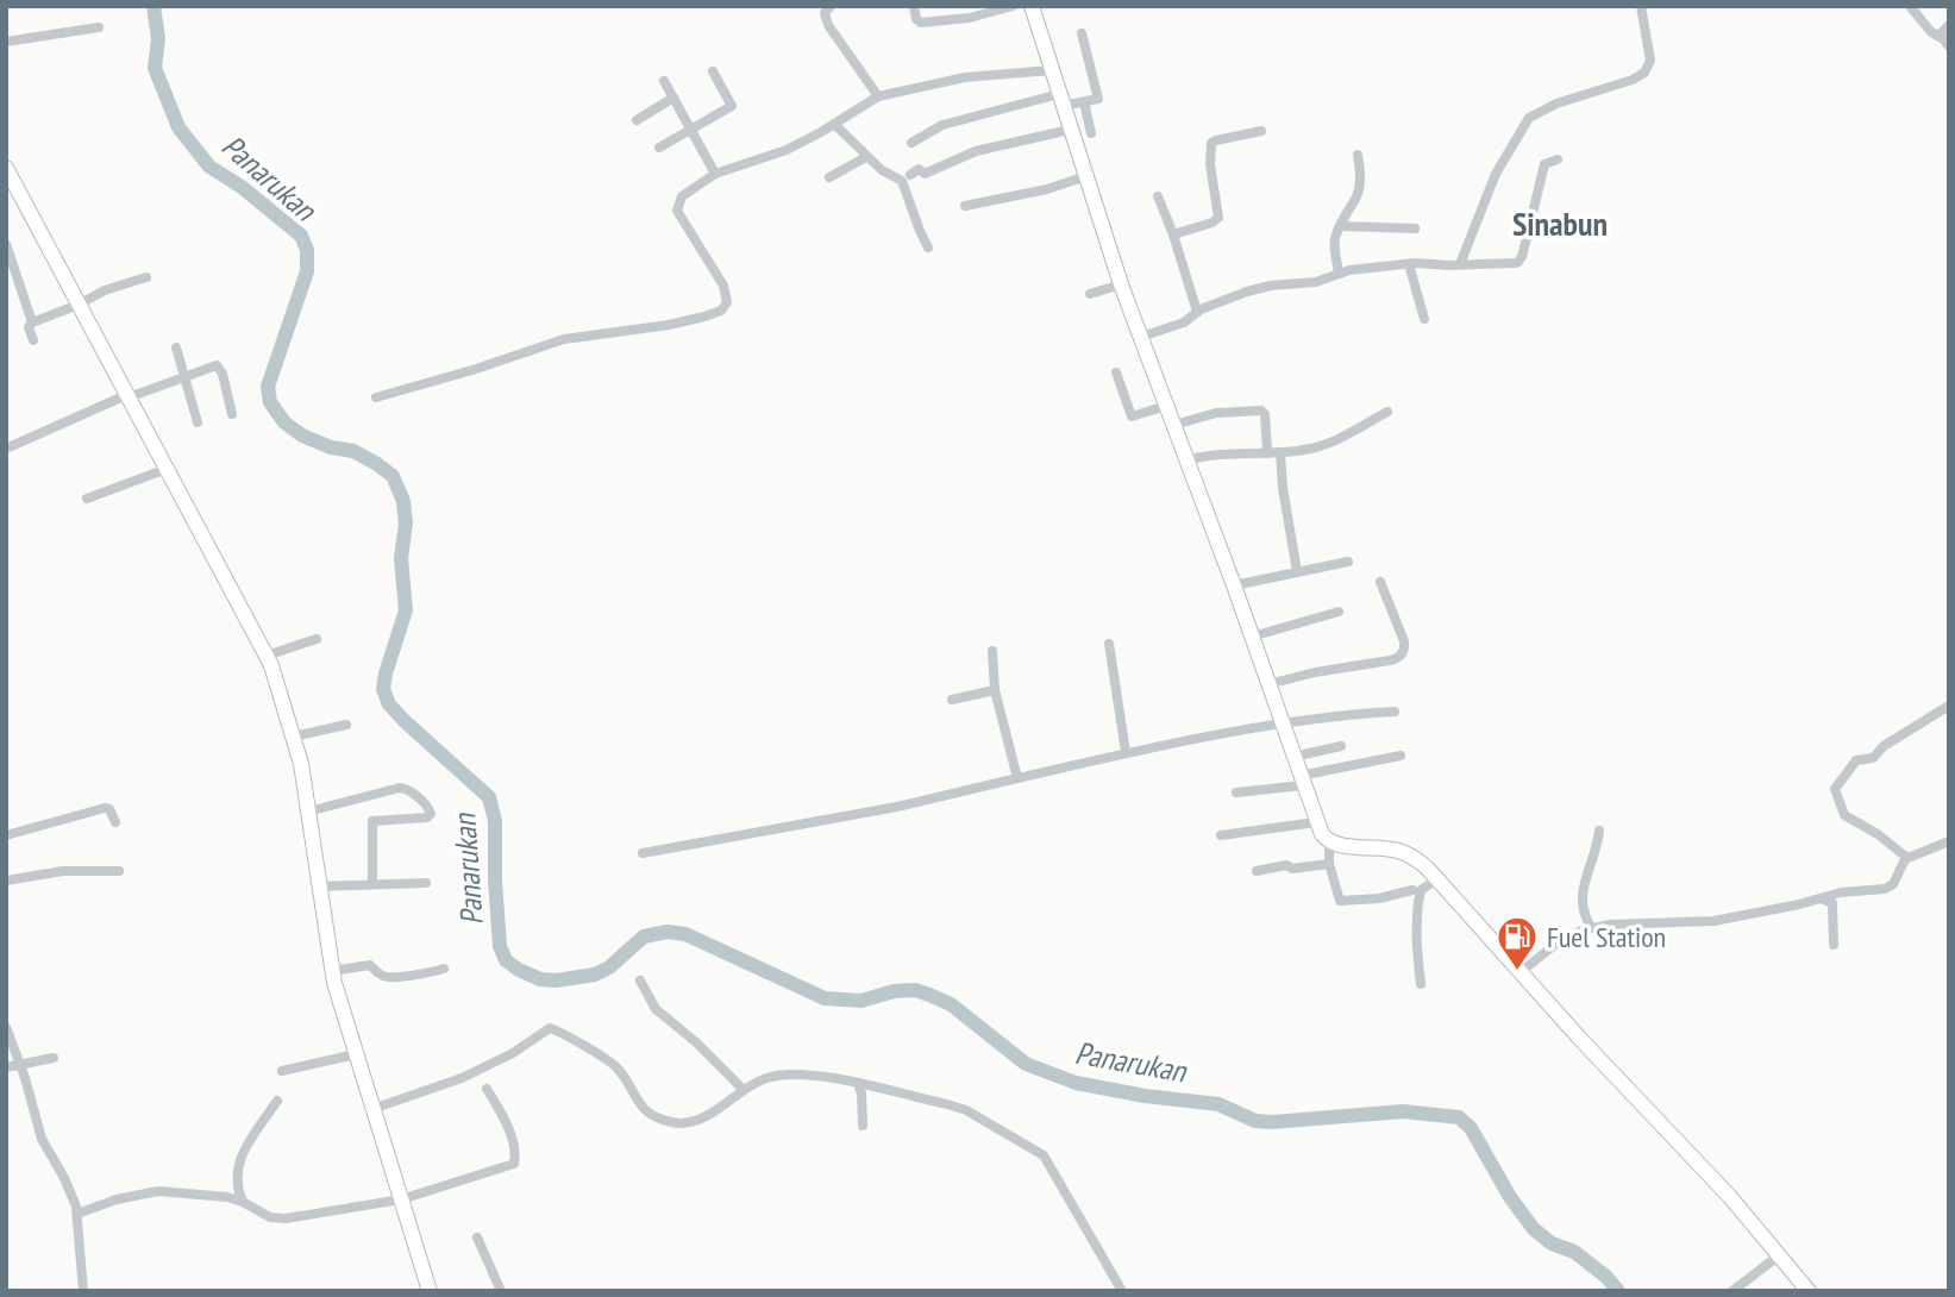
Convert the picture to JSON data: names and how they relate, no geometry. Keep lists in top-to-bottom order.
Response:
{
  "districts": ["Sinabun"],
  "water": ["Panarukan"],
  "places": {
    "fuel station": ["Fuel Station"]
  }
}
